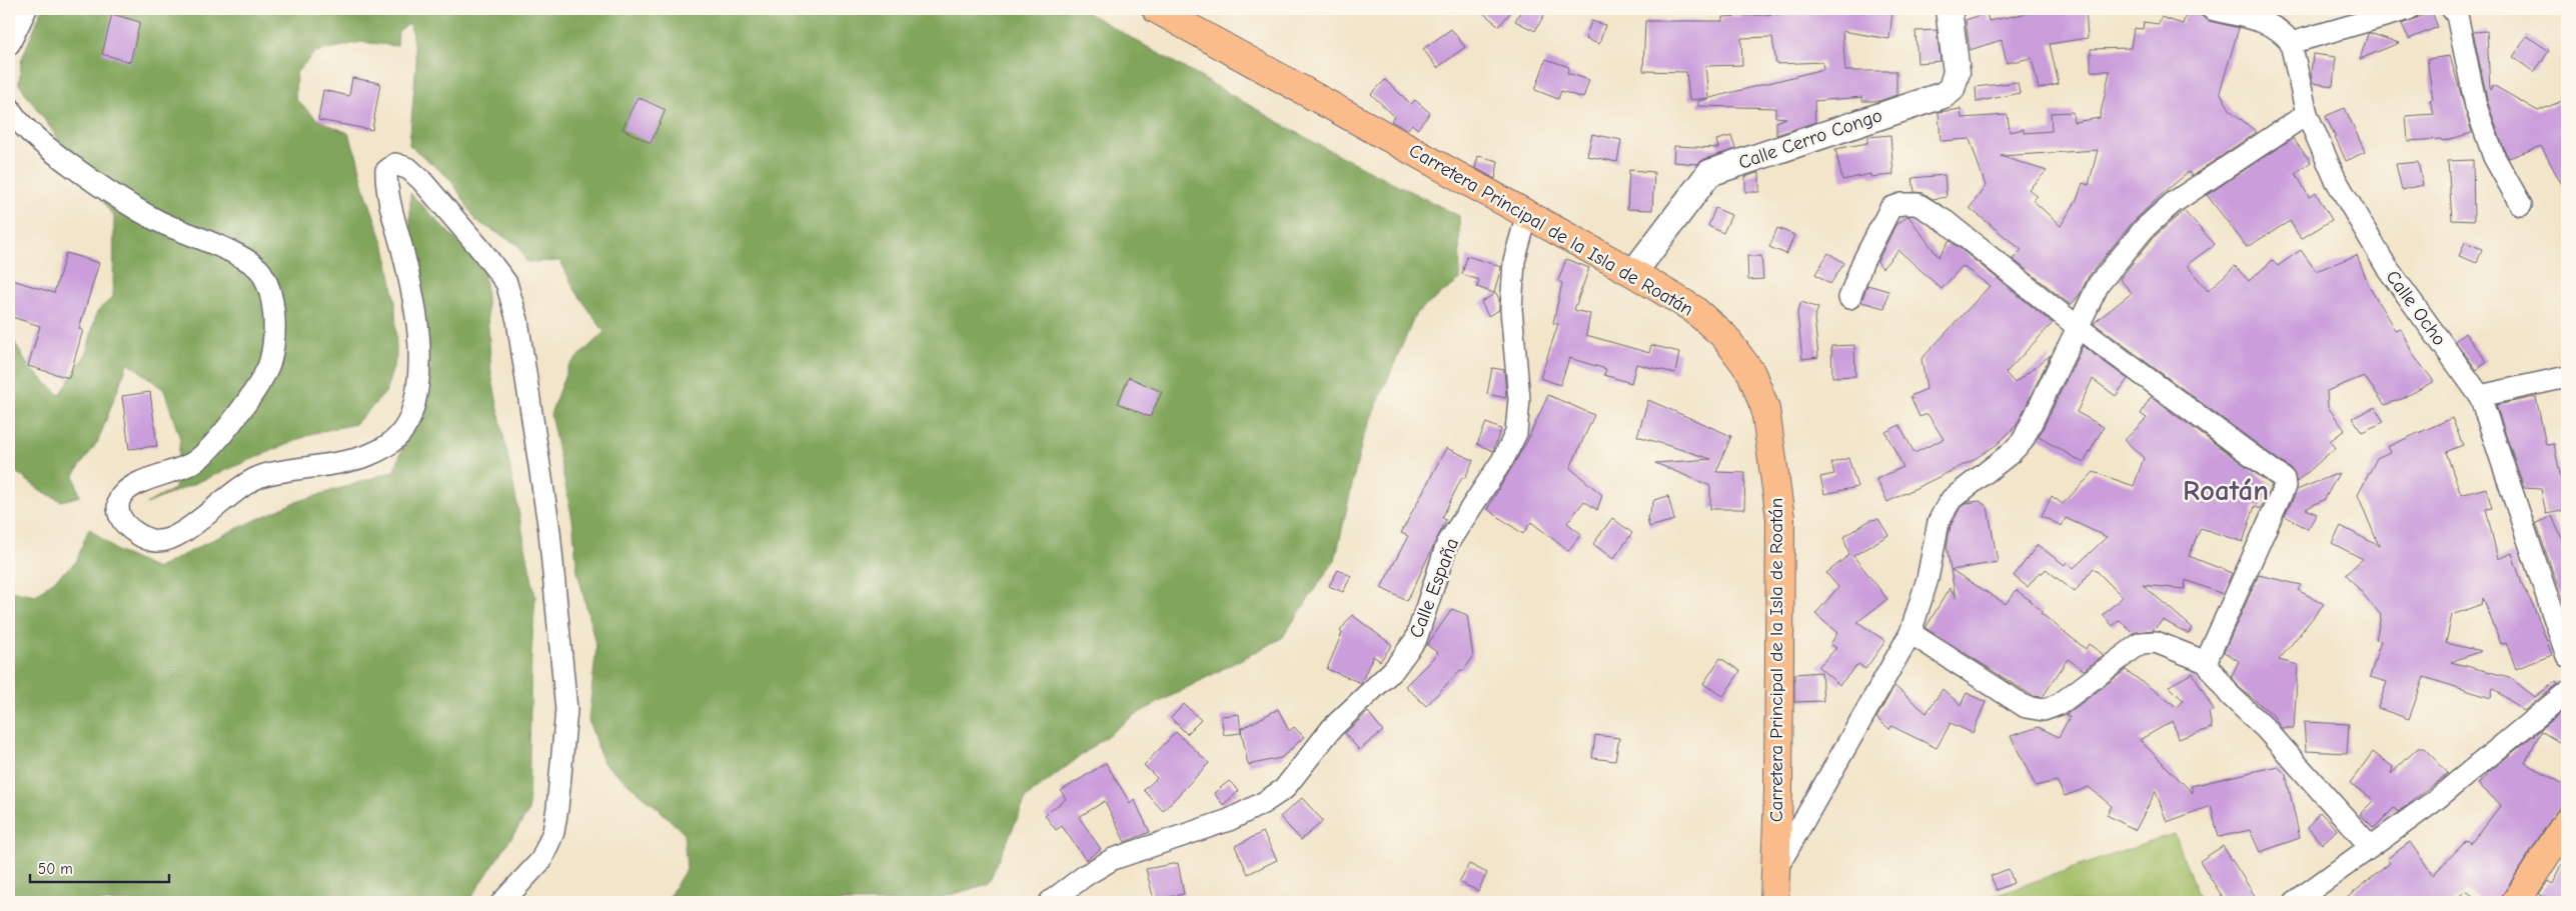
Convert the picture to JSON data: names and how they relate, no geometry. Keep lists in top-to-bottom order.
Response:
{
  "streets": {
    "main road": ["Carretera Principal de la Isla de Roatán"],
    "street": ["Calle Cerro Congo", "Calle Ocho", "Calle España"]
  },
  "crossings": [
    ["Calle Cerro Congo", "Carretera Principal de la Isla de Roatán"],
    ["Carretera Principal de la Isla de Roatán", "Calle España"]
  ],
  "districts": ["Roatán"],
  "scale_bar": "50 m"
}
